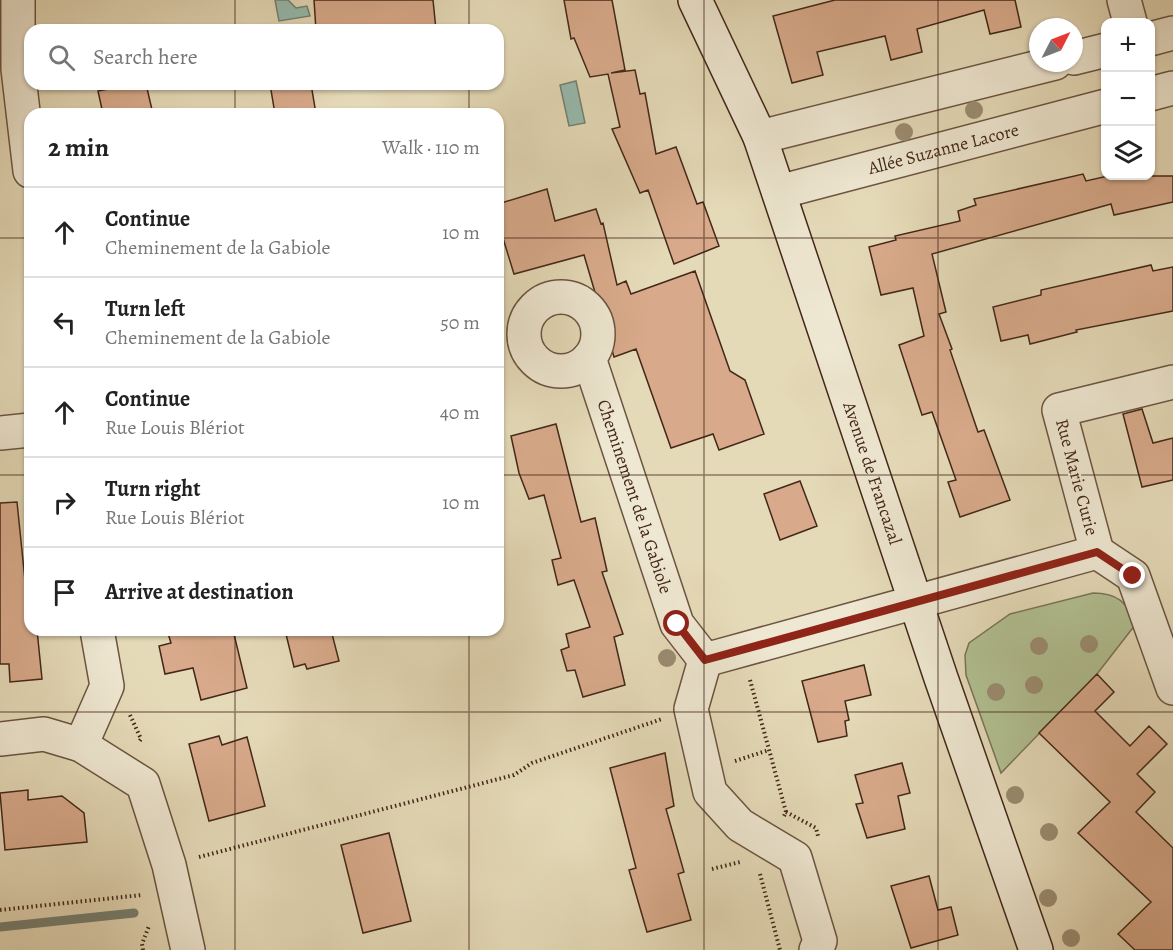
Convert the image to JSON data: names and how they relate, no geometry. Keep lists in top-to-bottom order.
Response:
{
  "streets": {
    "street": [
      "Allée Suzanne Lacore",
      "Avenue de Francazal",
      "Rue Marie Curie",
      "Cheminement de la Gabiole"
    ]
  },
  "crossings": [
    ["Allée Suzanne Lacore", "Avenue de Francazal"]
  ],
  "north": "top right",
  "page": {
    "map_buttons": ["+", "−"],
    "search": "Search here",
    "heading": ["2 min", "Walk · 110 m"],
    "list": [
      ["Continue", "Cheminement de la Gabiole", "10 m"],
      ["Turn left", "Cheminement de la Gabiole", "50 m"],
      ["Continue", "Rue Louis Blériot", "40 m"],
      ["Turn right", "Rue Louis Blériot", "10 m"],
      "Arrive at destination"
    ]
  }
}
